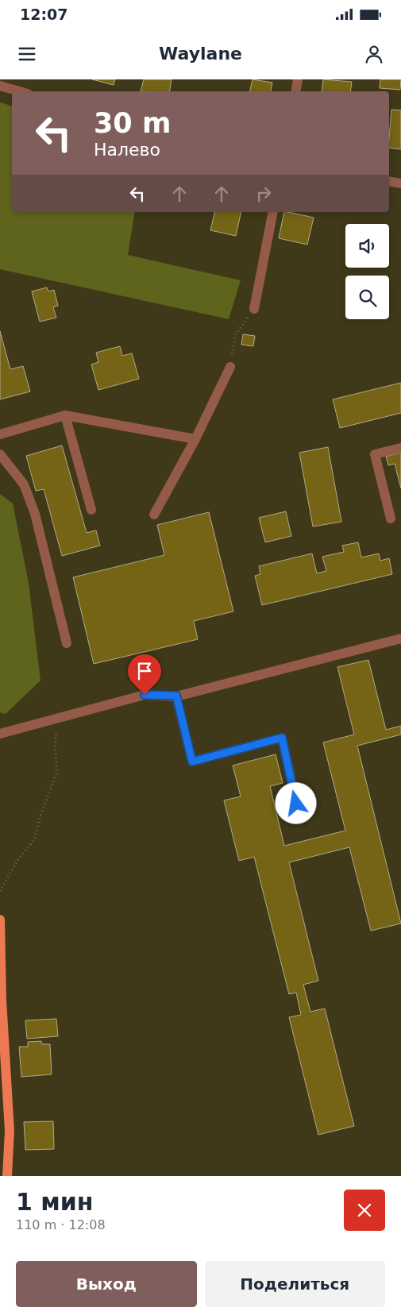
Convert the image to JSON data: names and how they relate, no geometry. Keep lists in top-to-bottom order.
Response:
{
  "page": {
    "status": "12:07",
    "header": "Waylane",
    "turn": ["30 m", "Налево"],
    "heading": ["1 мин", "110 m · 12:08"],
    "buttons": ["Выход", "Поделиться"]
  }
}
